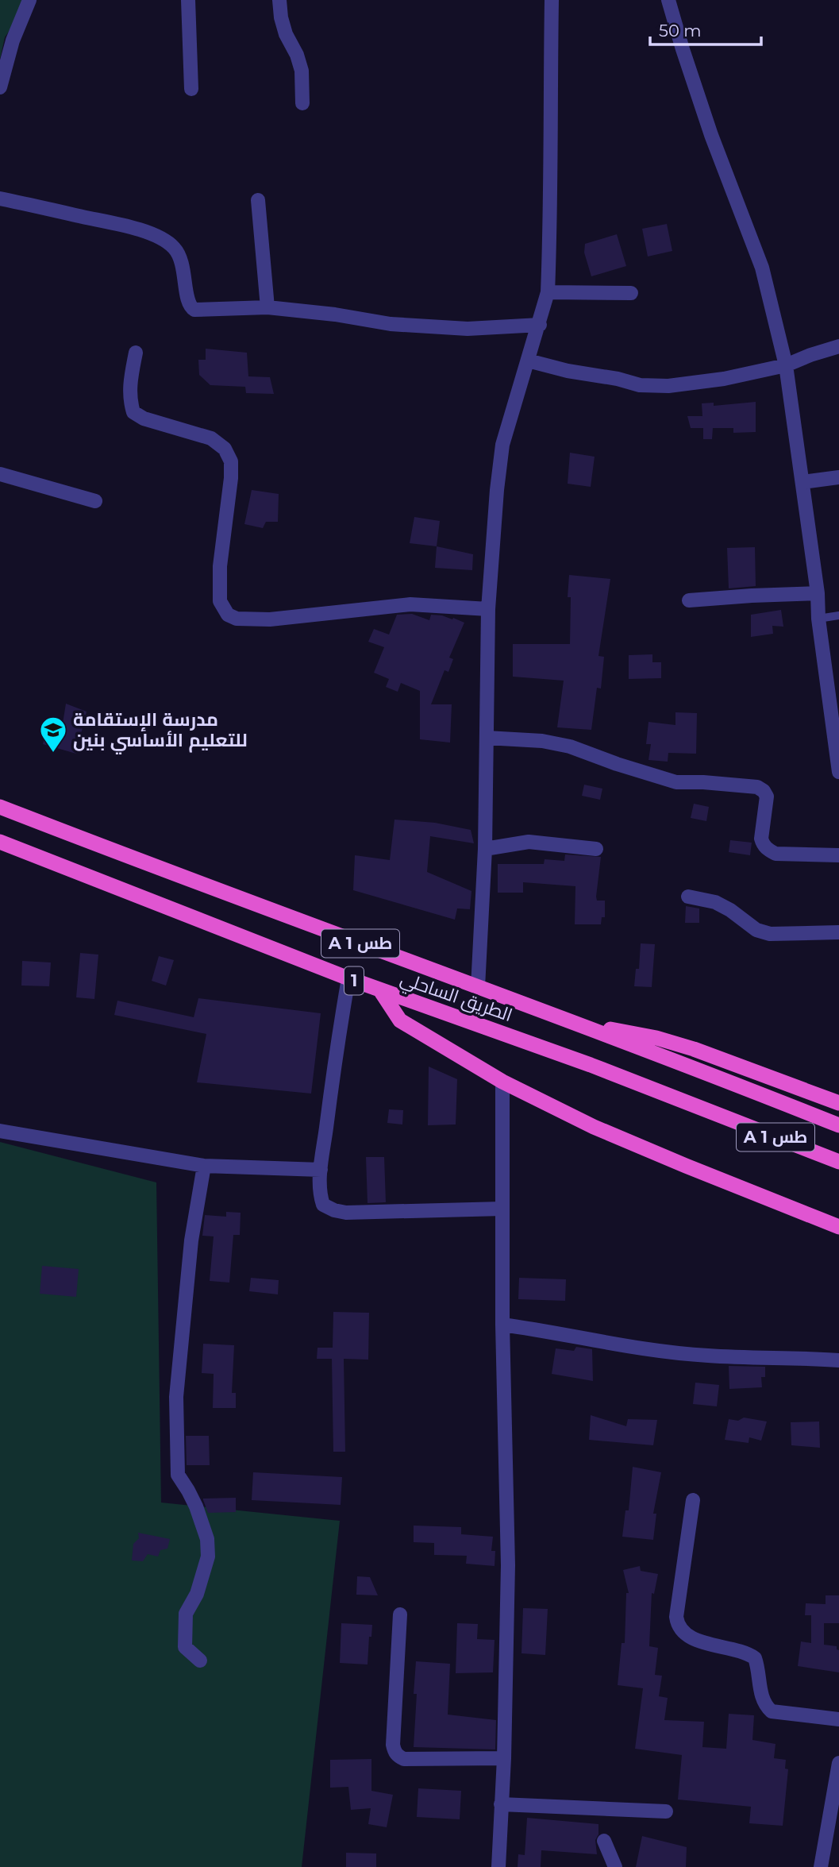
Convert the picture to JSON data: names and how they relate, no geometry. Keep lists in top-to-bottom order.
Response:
{
  "streets": {
    "highway": ["A 1 طس", "1", "الطريق الساحلي"]
  },
  "places": {
    "school or university": ["مدرسة اﻹستقامة للتعليم اﻷساسي بنين"]
  },
  "scale_bar": "50 m"
}
